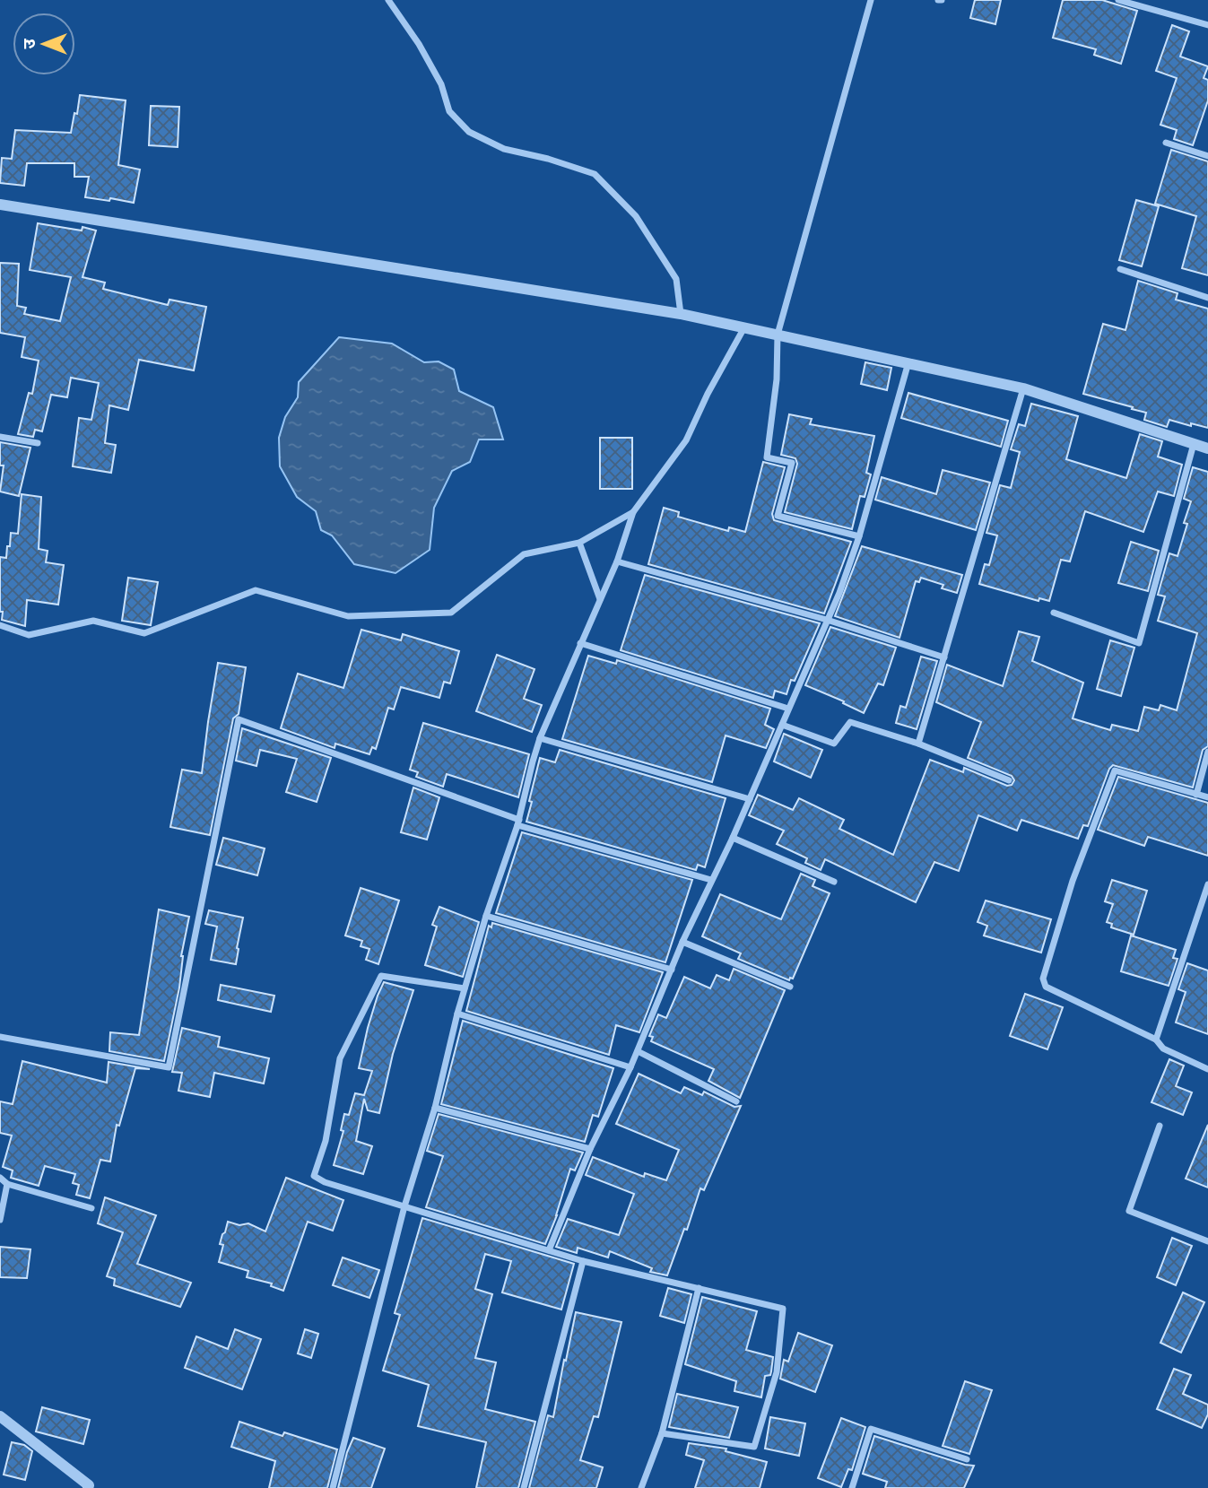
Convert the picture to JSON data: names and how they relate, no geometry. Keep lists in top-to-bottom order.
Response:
{
  "north": "left"
}
